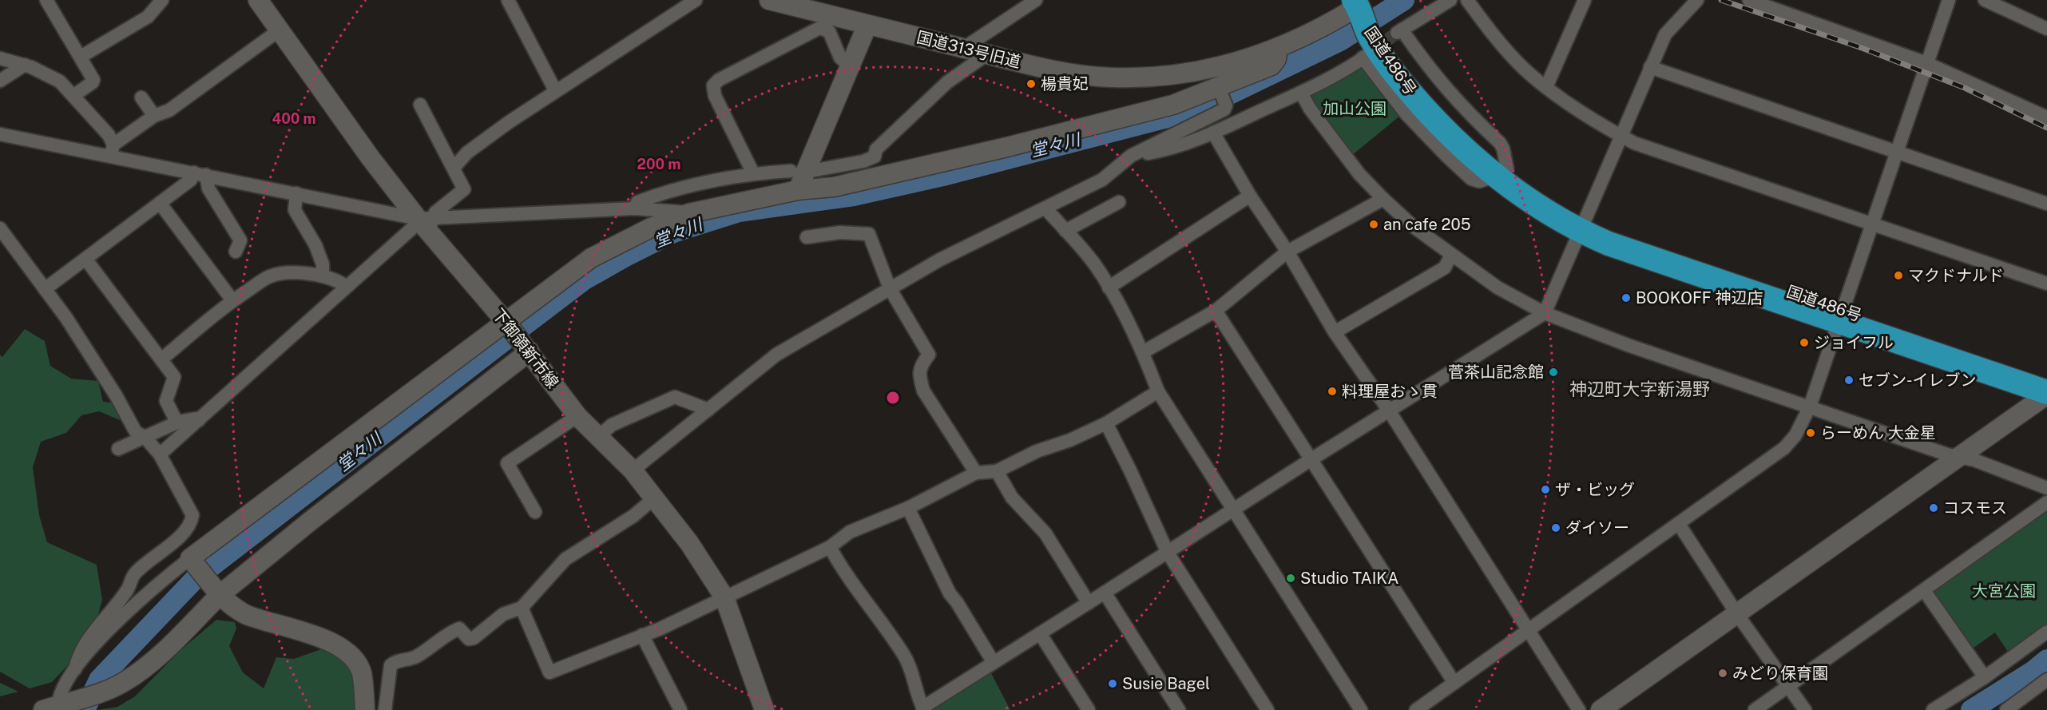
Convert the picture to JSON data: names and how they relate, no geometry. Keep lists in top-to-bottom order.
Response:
{
  "streets": {
    "highway": ["国道486号"],
    "street": ["国道313号旧道", "下御領新市線"]
  },
  "crossings": [
    ["国道313号旧道", "国道486号"]
  ],
  "districts": ["神辺町大字新湯野"],
  "water": ["堂々川"],
  "parks": ["加山公園", "大宮公園"],
  "places": [
    "楊貴妃",
    "an cafe 205",
    "マクドナルド",
    "BOOKOFF 神辺店",
    "ジョイフル",
    "菅茶山記念館",
    "セブン-イレブン",
    "料理屋おゝ貫",
    "らーめん 大金星",
    "ザ・ビッグ",
    "コスモス",
    "ダイソー",
    "Studio TAIKA",
    "みどり保育園",
    "Susie Bagel"
  ],
  "rings": ["400 m", "200 m"]
}
